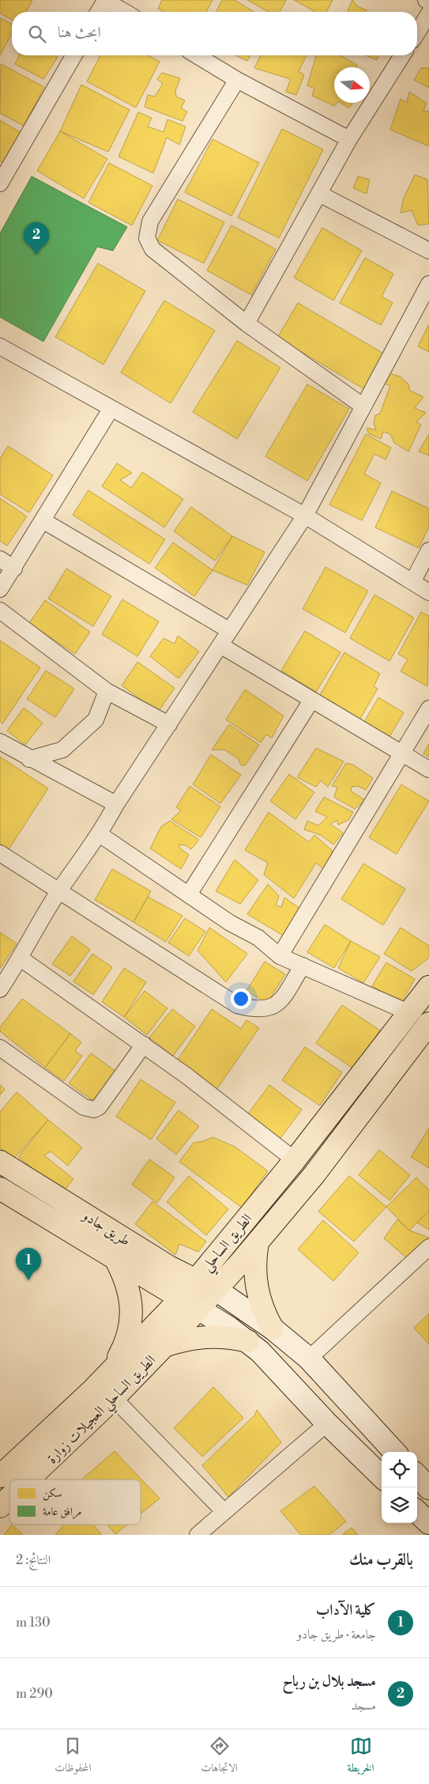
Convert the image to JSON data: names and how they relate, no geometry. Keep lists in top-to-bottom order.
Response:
{
  "streets": {
    "highway": ["طريق جادو", "الطريق الساحلي", "الطريق الساحلي العجيلات زوارة"]
  },
  "crossings": [
    ["طريق جادو", "الطريق الساحلي"],
    ["طريق جادو", "الطريق الساحلي العجيلات زوارة"],
    ["الطريق الساحلي", "الطريق الساحلي العجيلات زوارة"]
  ],
  "legend": ["سكن", "مرافق عامة"],
  "north": "right",
  "page": {
    "search": "ابحث هنا",
    "pins": ["2", "1"],
    "heading": ["بالقرب منك", "النتائج: 2"],
    "list": [
      {
        "mark": "1",
        "name": "كلية الآداب",
        "note": "جامعة · طريق جادو",
        "value": "130 m"
      },
      {
        "mark": "2",
        "name": "مسجد بلال بن رباح",
        "note": "مسجد",
        "value": "290 m"
      }
    ],
    "nav": ["الخريطة", "الاتجاهات", "المحفوظات"]
  }
}
